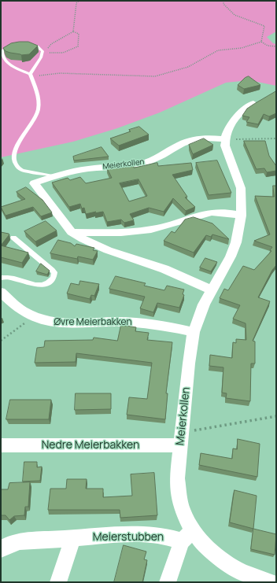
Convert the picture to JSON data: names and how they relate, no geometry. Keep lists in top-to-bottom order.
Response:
{
  "streets": {
    "street": [
      "Meierkollen",
      "Øvre Meierbakken",
      "Nedre Meierbakken",
      "Meierstubben"
    ]
  },
  "crossings": [
    ["Meierkollen", "Øvre Meierbakken"],
    ["Meierkollen", "Nedre Meierbakken"],
    ["Meierkollen", "Meierstubben"]
  ]
}
